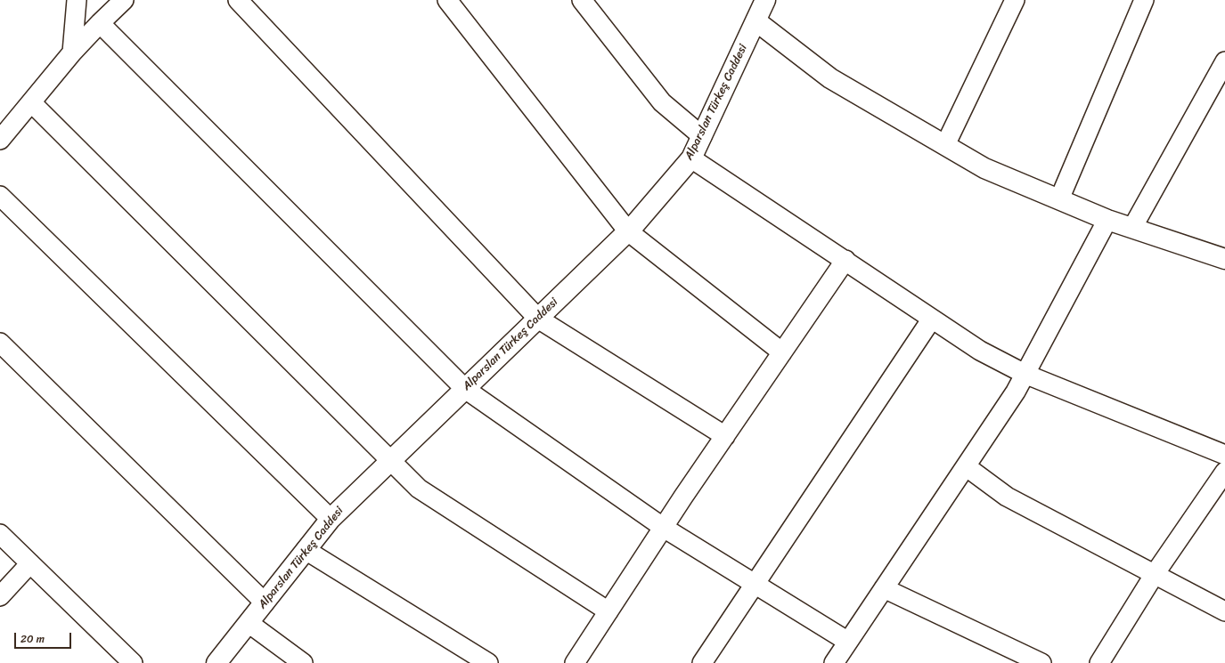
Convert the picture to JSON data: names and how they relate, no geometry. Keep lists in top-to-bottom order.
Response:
{
  "streets": {
    "street": ["Alparslan Türkeş Caddesi"]
  },
  "scale_bar": "20 m"
}
